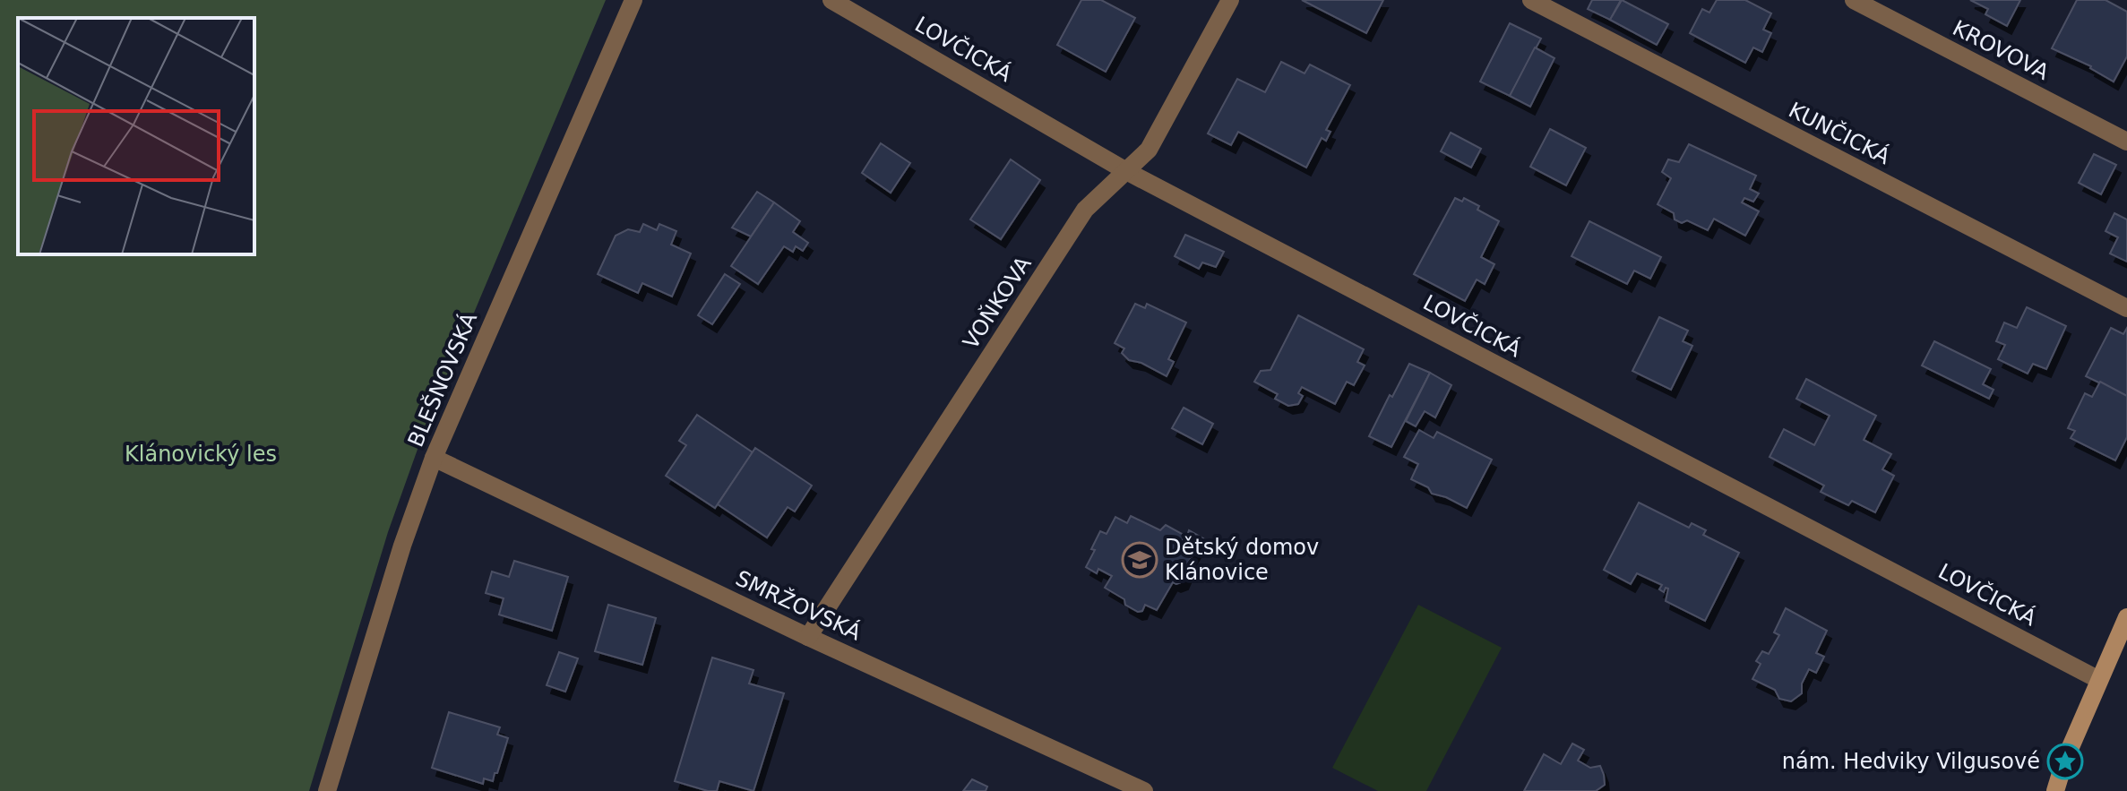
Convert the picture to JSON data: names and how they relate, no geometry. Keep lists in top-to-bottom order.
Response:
{
  "streets": {
    "street": [
      "LOVČICKÁ",
      "KROVOVA",
      "KUNČICKÁ",
      "VOŇKOVA",
      "BLEŠNOVSKÁ",
      "SMRŽOVSKÁ"
    ]
  },
  "crossings": [
    ["LOVČICKÁ", "VOŇKOVA"],
    ["VOŇKOVA", "SMRŽOVSKÁ"],
    ["BLEŠNOVSKÁ", "SMRŽOVSKÁ"]
  ],
  "parks": ["Klánovický les"],
  "places": {
    "school or university": ["Dětský domov Klánovice"],
    "place": ["nám. Hedviky Vilgusové"]
  }
}
